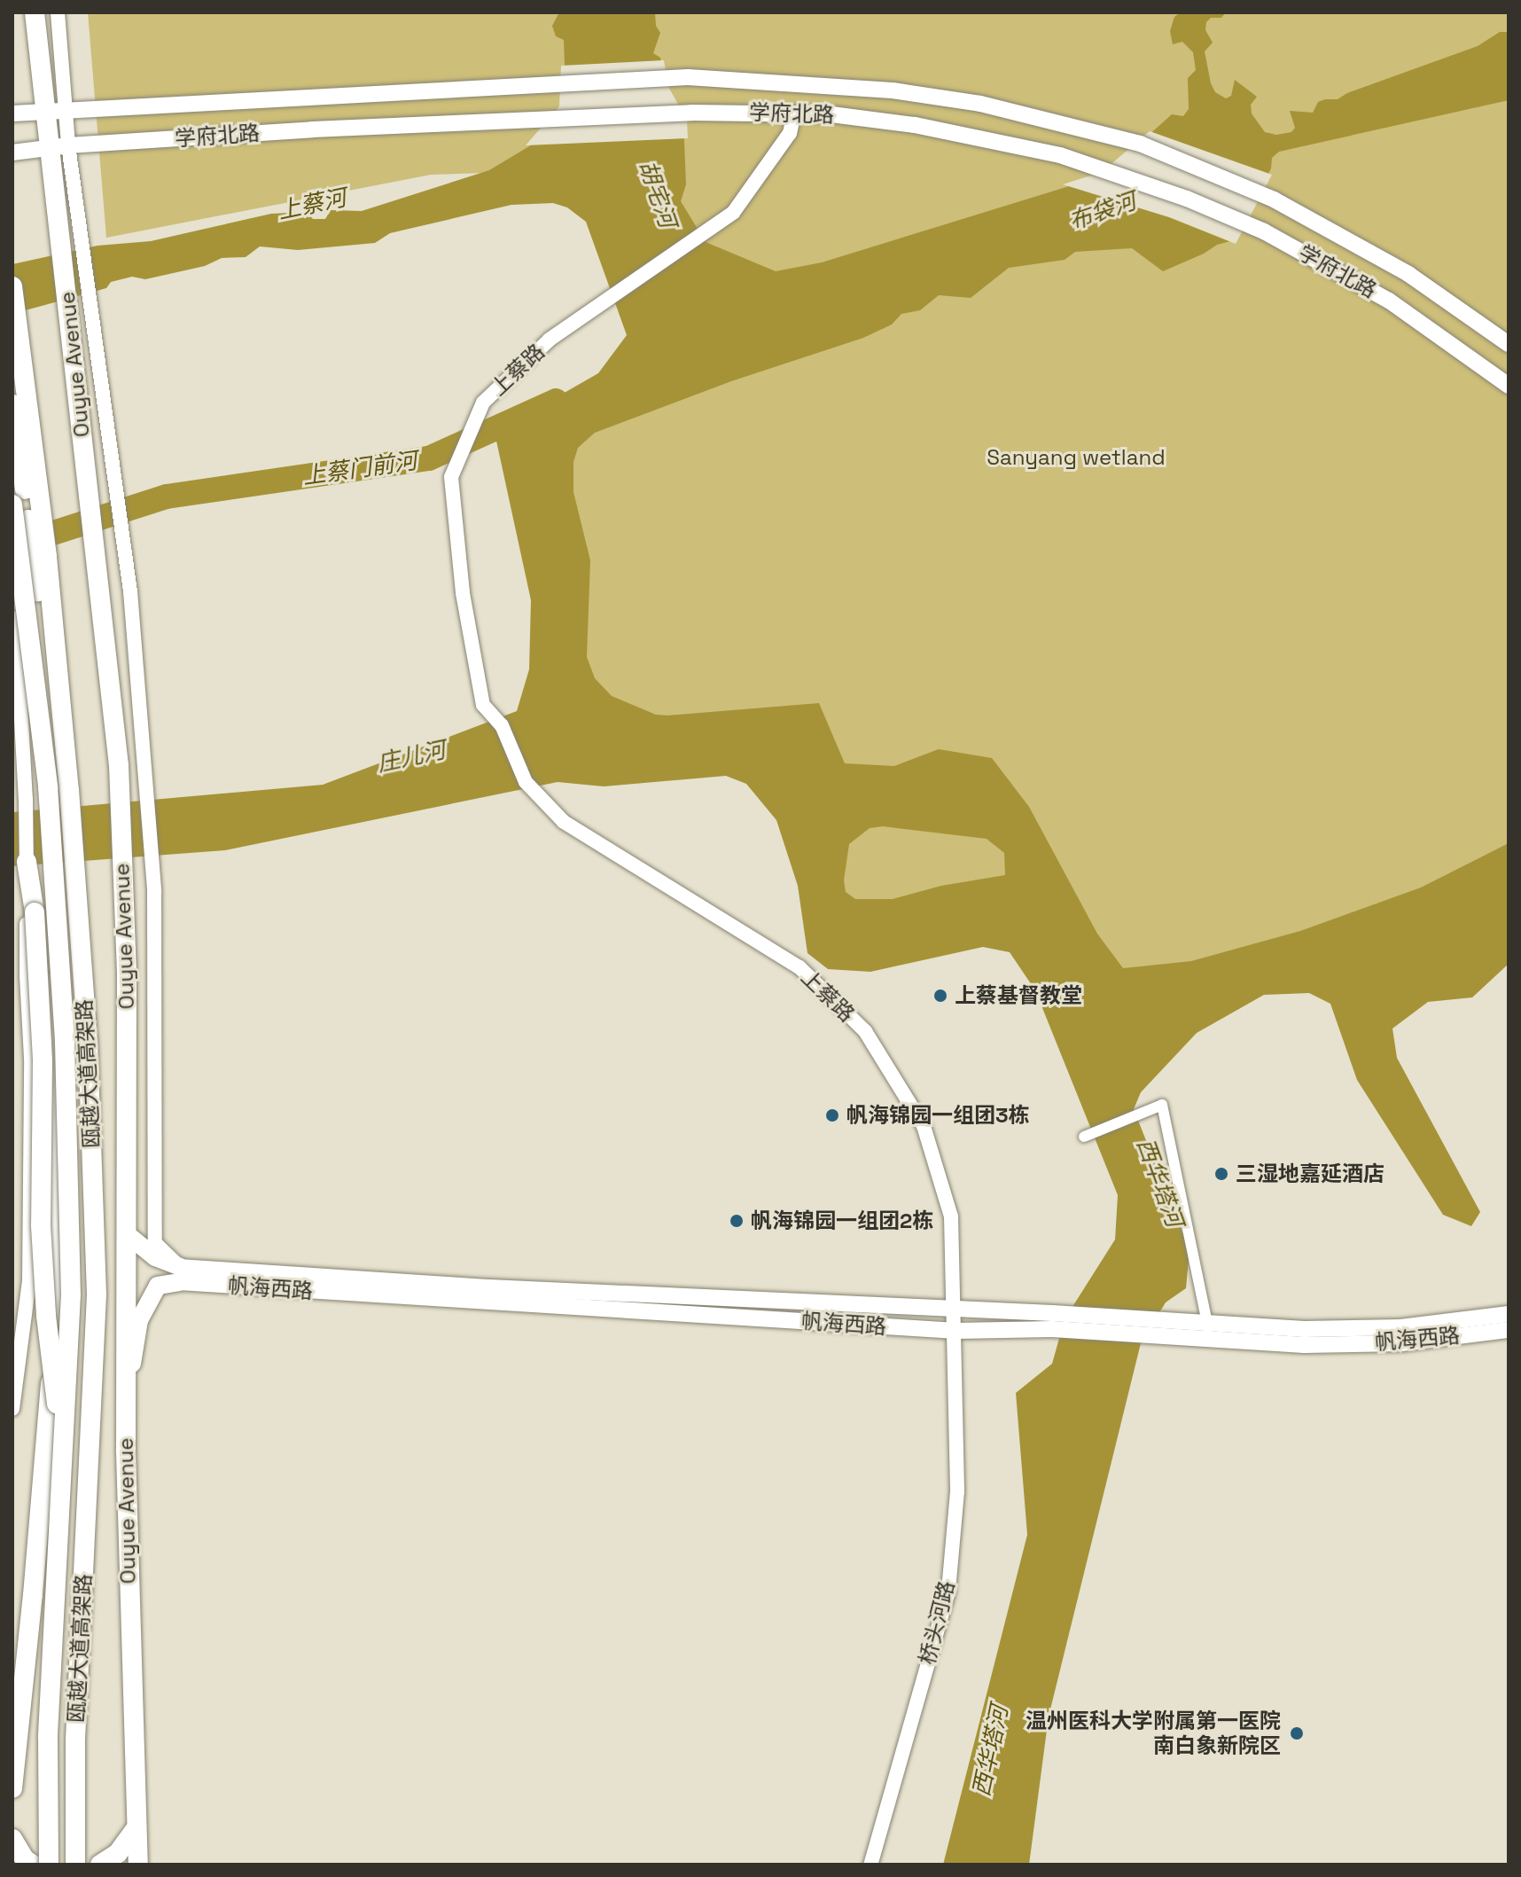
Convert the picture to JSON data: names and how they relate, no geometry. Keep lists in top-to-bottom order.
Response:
{
  "streets": {
    "highway": ["Ouyue Avenue", "瓯越大道高架路"],
    "main road": ["学府北路", "帆海西路"],
    "street": ["上蔡路", "桥头河路"]
  },
  "crossings": [
    ["学府北路", "Ouyue Avenue"],
    ["学府北路", "上蔡路"],
    ["上蔡路", "帆海西路"],
    ["上蔡路", "桥头河路"],
    ["帆海西路", "桥头河路"]
  ],
  "water": [
    "胡宅河",
    "上蔡河",
    "布袋河",
    "上蔡门前河",
    "庄儿河",
    "西华塔河"
  ],
  "parks": ["Sanyang wetland"],
  "places": [
    "上蔡基督教堂",
    "帆海锦园一组团3栋",
    "三湿地嘉延酒店",
    "帆海锦园一组团2栋",
    "温州医科大学附属第一医院 南白象新院区"
  ]
}
